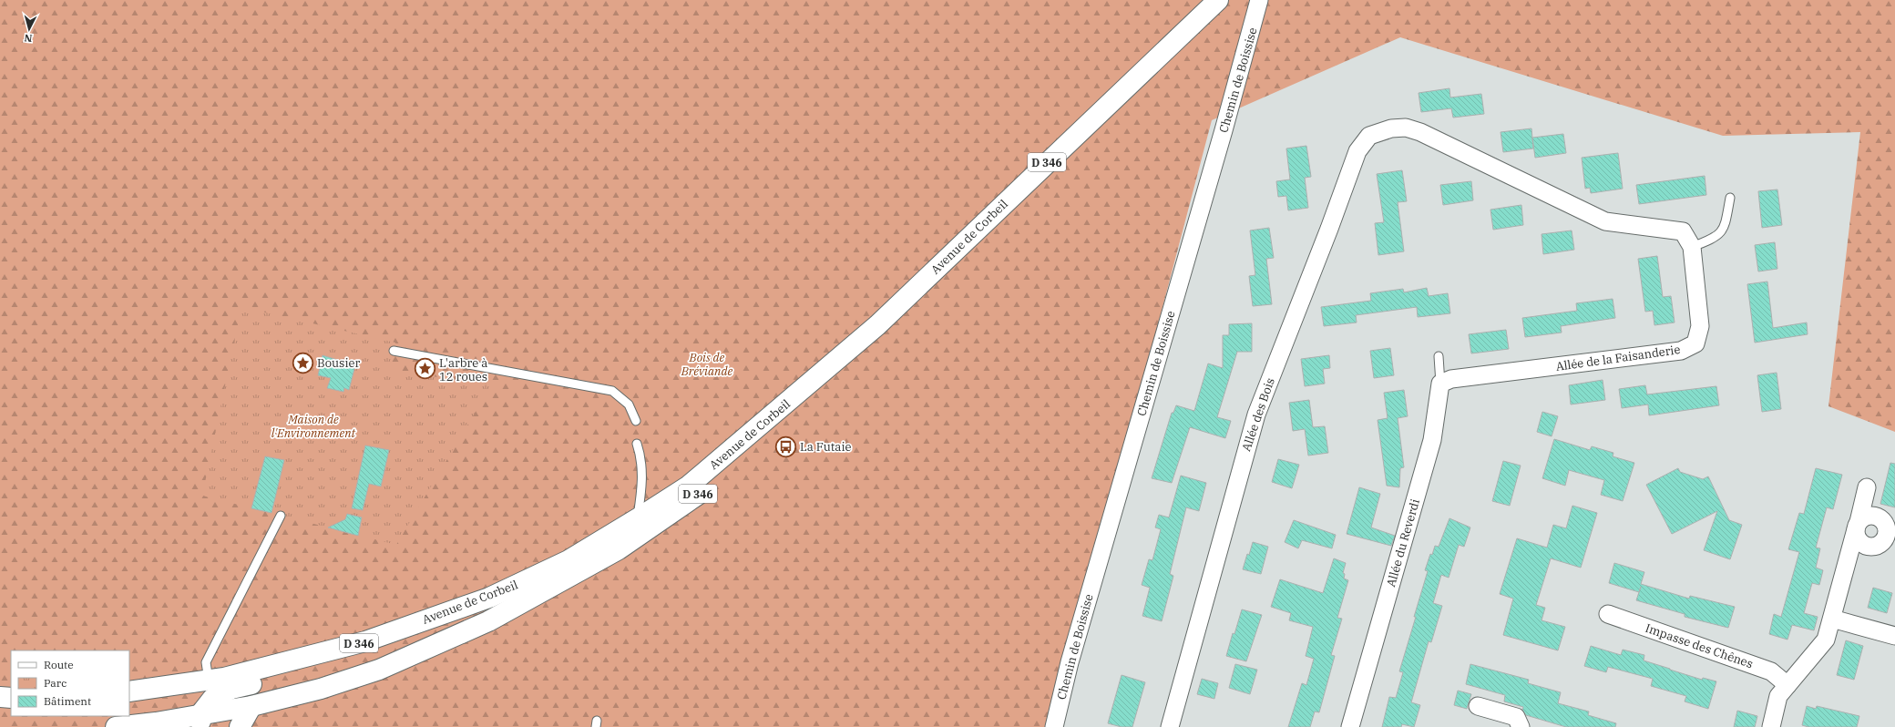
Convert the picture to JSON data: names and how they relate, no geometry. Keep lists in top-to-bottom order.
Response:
{
  "streets": {
    "main road": ["D 346", "Avenue de Corbeil"],
    "street": [
      "Chemin de Boissise",
      "Allée de la Faisanderie",
      "Allée des Bois",
      "Allée du Reverdi",
      "Impasse des Chênes"
    ]
  },
  "crossings": [
    ["D 346", "Avenue de Corbeil"],
    ["Allée de la Faisanderie", "Allée des Bois"],
    ["Allée de la Faisanderie", "Allée du Reverdi"]
  ],
  "parks": ["Bois de Bréviande", "Maison de l'Environnement"],
  "places": {
    "place": ["Bousier", "L'arbre à 12 roues"],
    "bus stop": ["La Futaie"]
  },
  "legend": ["Route", "Parc", "Bâtiment"],
  "north": "bottom"
}
